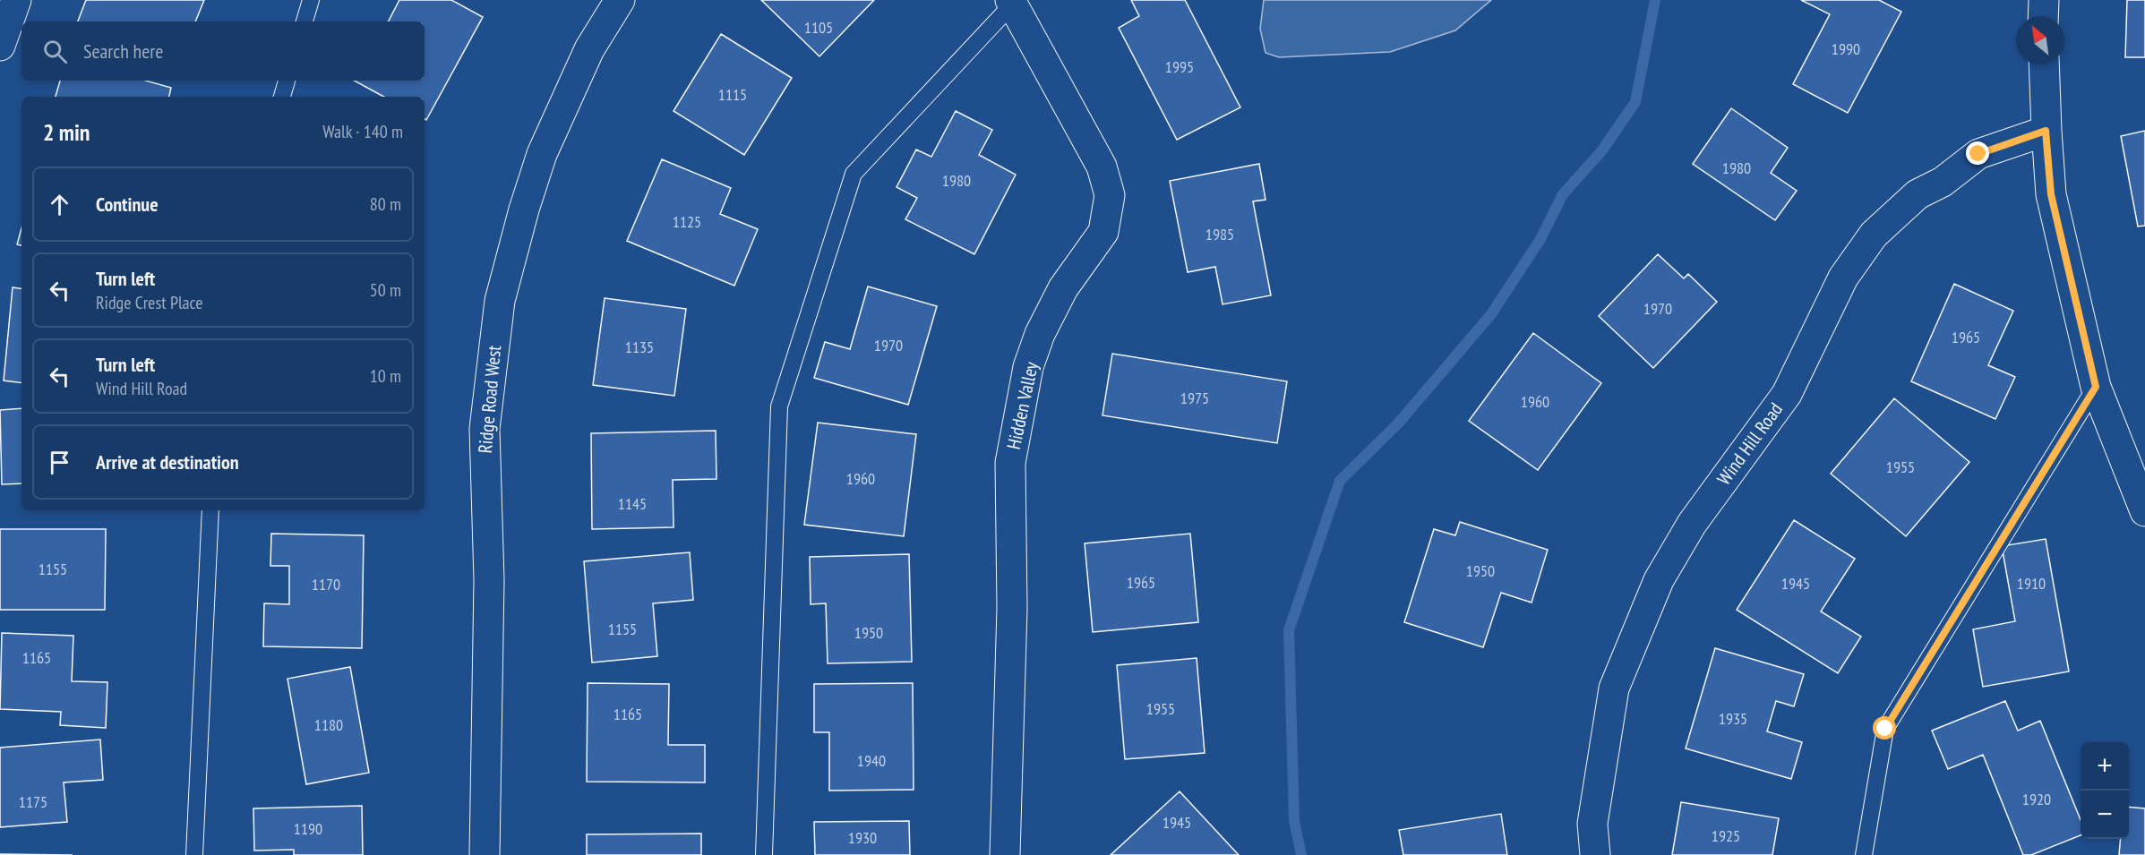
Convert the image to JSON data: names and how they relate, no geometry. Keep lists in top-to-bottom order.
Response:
{
  "streets": {
    "street": ["Ridge Road West", "Hidden Valley", "Wind Hill Road"]
  },
  "house_numbers": [
    "1105",
    "1990",
    "1995",
    "1115",
    "1980",
    "1980",
    "1125",
    "1985",
    "1970",
    "1965",
    "1970",
    "1135",
    "1975",
    "1960",
    "1955",
    "1960",
    "1145",
    "1155",
    "1950",
    "1965",
    "1945",
    "1910",
    "1170",
    "1155",
    "1950",
    "1165",
    "1955",
    "1165",
    "1935",
    "1180",
    "1940",
    "1920",
    "1175",
    "1945",
    "1190",
    "1925",
    "1930"
  ],
  "north": "top left",
  "page": {
    "search": "Search here",
    "heading": ["2 min", "Walk · 140 m"],
    "list": [
      ["Continue", "80 m"],
      ["Turn left", "Ridge Crest Place", "50 m"],
      ["Turn left", "Wind Hill Road", "10 m"],
      "Arrive at destination"
    ],
    "map_buttons": ["+", "−"]
  }
}
